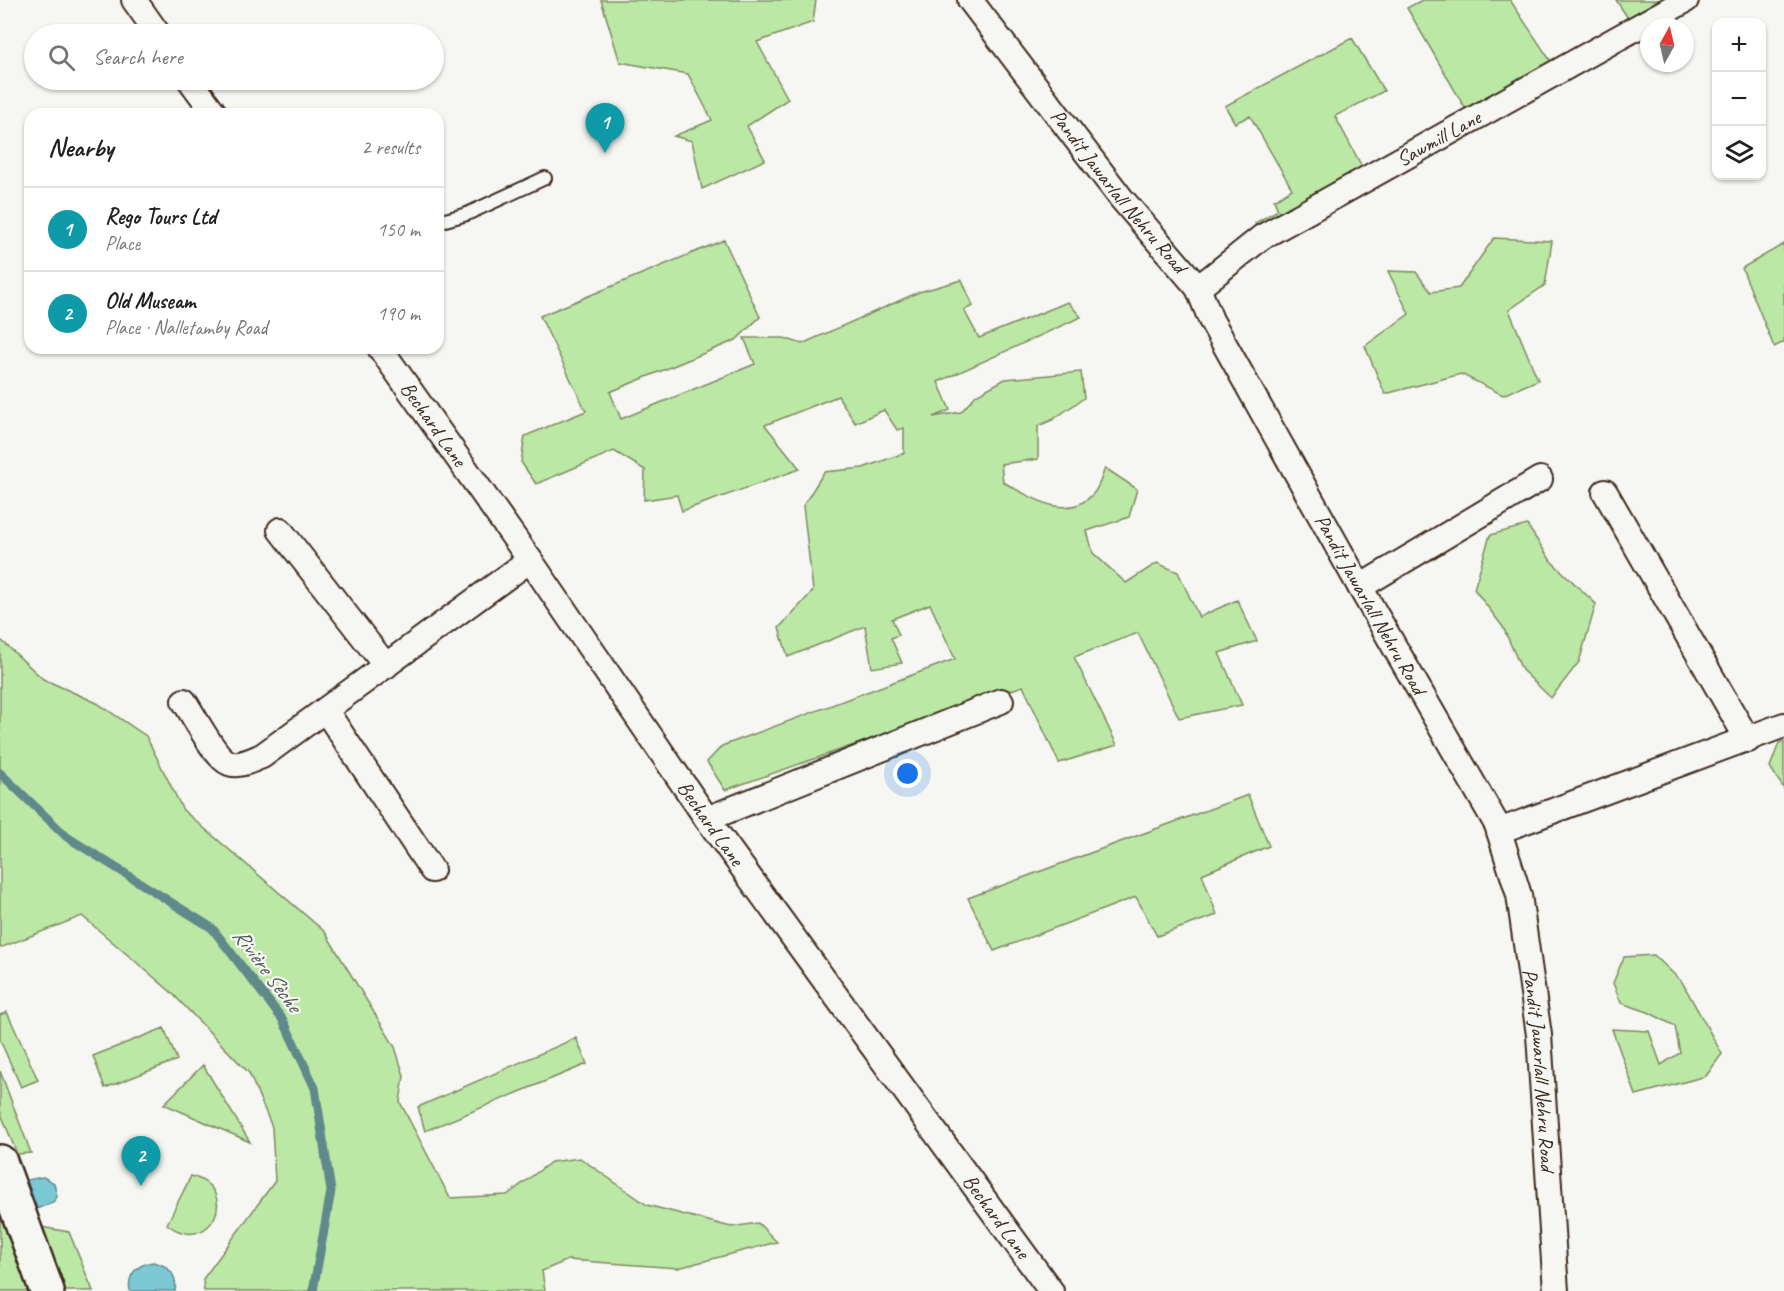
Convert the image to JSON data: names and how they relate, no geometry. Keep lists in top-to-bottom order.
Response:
{
  "streets": {
    "street": ["Sawmill Lane", "Pandit Jawarlall Nehru Road", "Bechard Lane"]
  },
  "crossings": [
    ["Sawmill Lane", "Pandit Jawarlall Nehru Road"]
  ],
  "water": ["Rivière Sèche"],
  "north": "top",
  "page": {
    "map_buttons": ["+", "−"],
    "search": "Search here",
    "pins": ["1", "2"],
    "heading": ["Nearby", "2 results"],
    "list": [
      {
        "mark": "1",
        "name": "Rego Tours Ltd",
        "note": "Place",
        "value": "150 m"
      },
      {
        "mark": "2",
        "name": "Old Museam",
        "note": "Place · Nalletamby Road",
        "value": "190 m"
      }
    ]
  }
}
